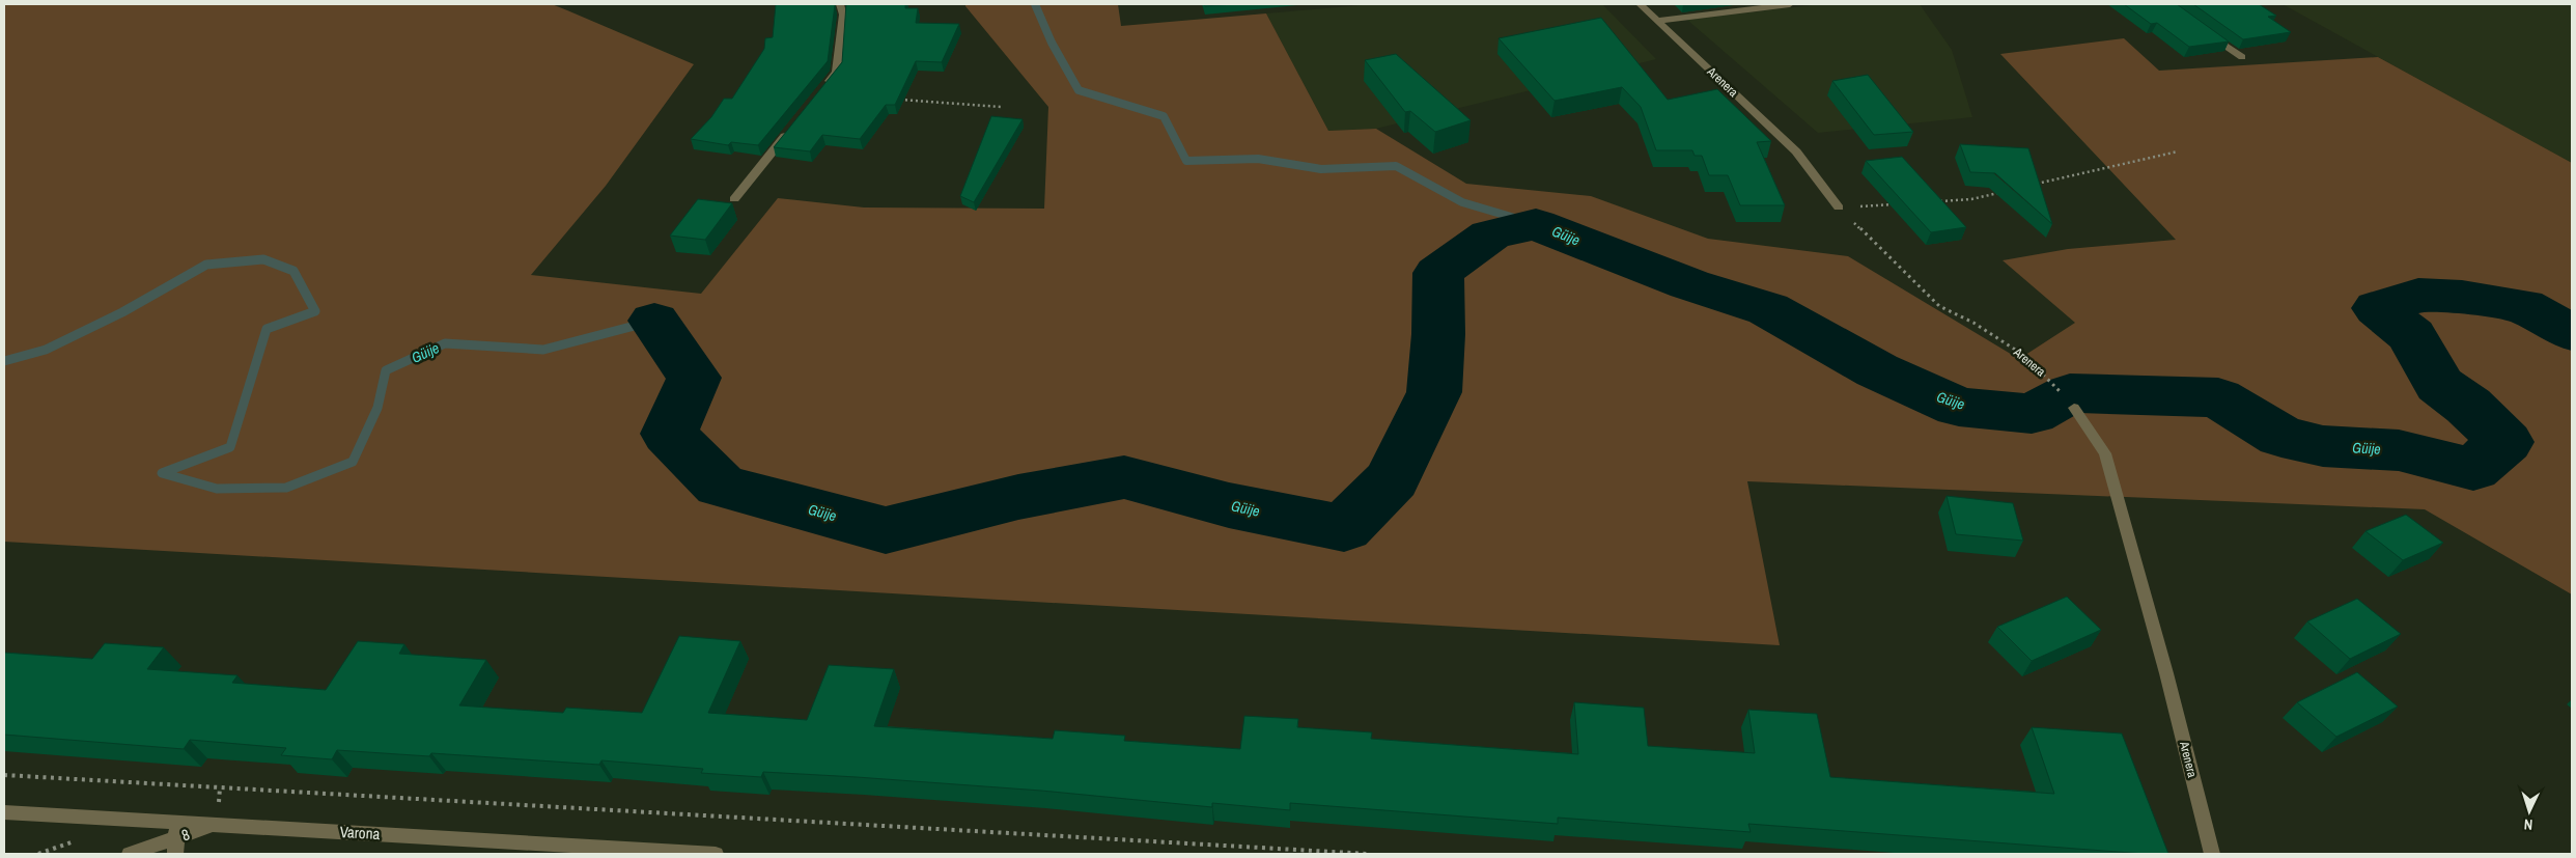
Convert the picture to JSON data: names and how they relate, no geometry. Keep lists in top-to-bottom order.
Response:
{
  "streets": {
    "street": ["Arenera", "Varona", "8"]
  },
  "crossings": [
    ["Varona", "8"]
  ],
  "water": ["Güije"],
  "north": "bottom"
}
